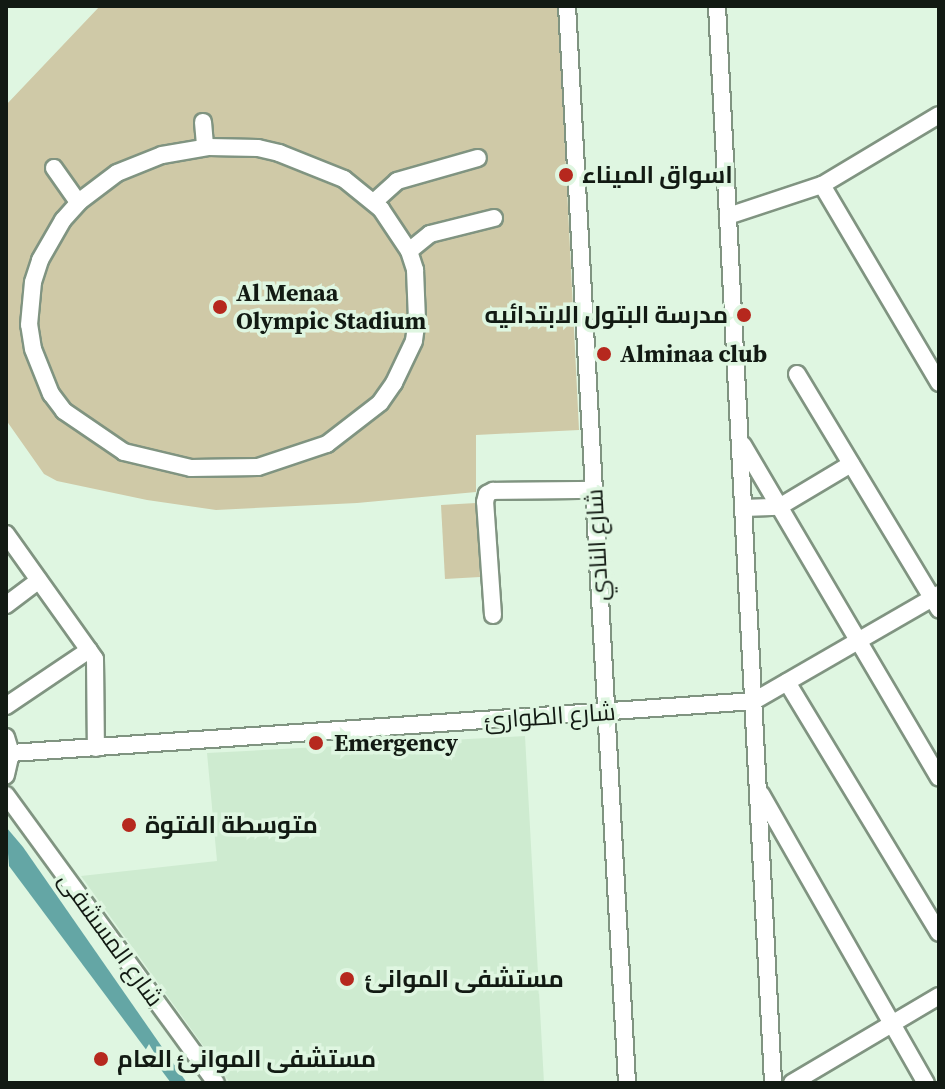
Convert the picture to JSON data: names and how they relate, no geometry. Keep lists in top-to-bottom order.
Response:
{
  "streets": {
    "street": ["شارع النادي", "شارع الطوارئ", "شارع المسشفى"]
  },
  "crossings": [
    ["شارع النادي", "شارع الطوارئ"]
  ],
  "places": [
    "اسواق الميناء",
    "Al Menaa Olympic Stadium",
    "مدرسة البتول الابتدائيه",
    "Alminaa club",
    "Emergency",
    "متوسطة الفتوة",
    "مستشفى الموانئ",
    "مستشفى الموانئ العام"
  ]
}
